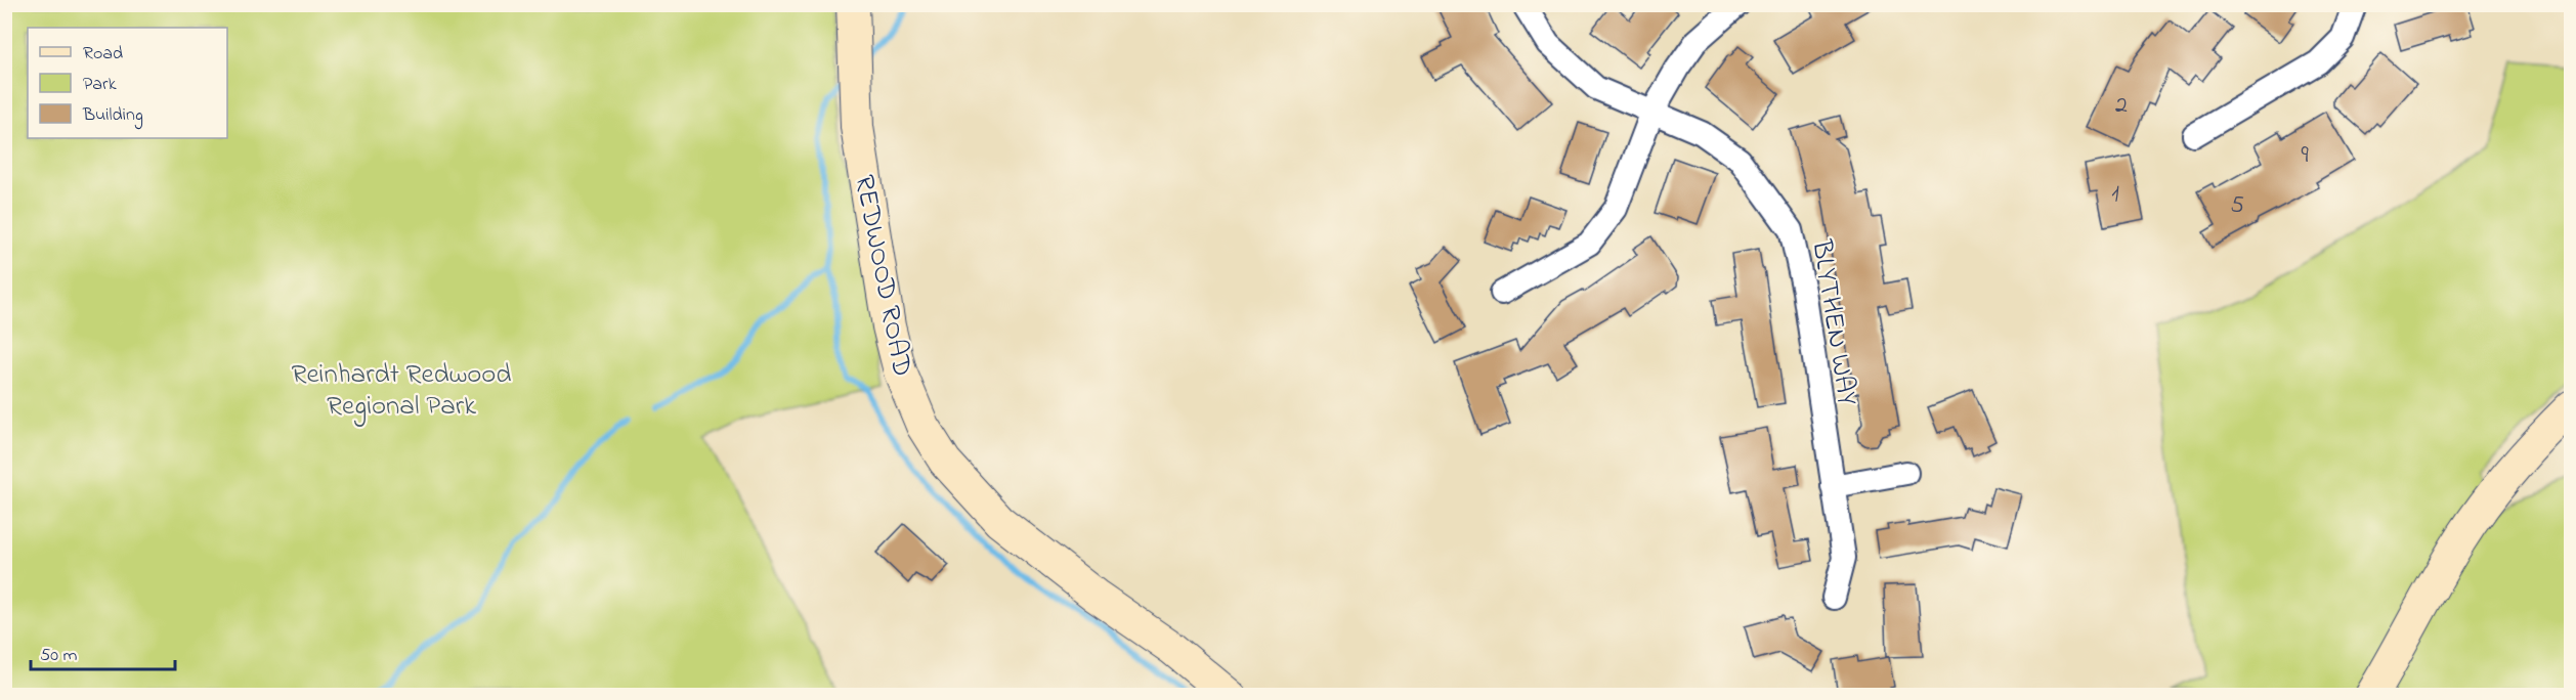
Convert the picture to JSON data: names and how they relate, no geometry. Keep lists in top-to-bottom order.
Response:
{
  "streets": {
    "main road": ["REDWOOD ROAD"],
    "street": ["BLYTHEN WAY"]
  },
  "parks": ["Reinhardt Redwood Regional Park"],
  "house_numbers": [
    "2",
    "9",
    "1",
    "5"
  ],
  "legend": ["Road", "Park", "Building"],
  "scale_bar": "50 m"
}
